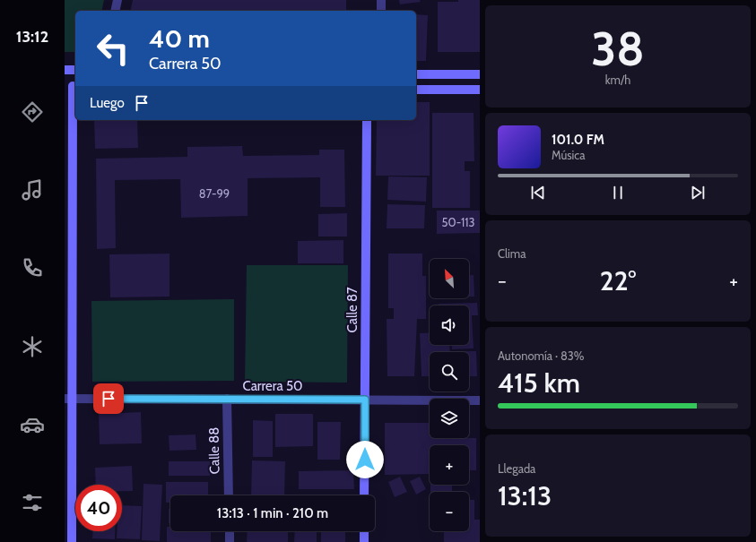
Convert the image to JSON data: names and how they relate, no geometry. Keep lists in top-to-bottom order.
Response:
{
  "streets": {
    "street": ["Calle 87", "Carrera 50", "Calle 88"]
  },
  "crossings": [
    ["Calle 87", "Carrera 50"],
    ["Carrera 50", "Calle 88"]
  ],
  "house_numbers": ["87-99", "50-113"],
  "north": "top left",
  "page": {
    "tabs": "13:12",
    "tile": [
      ["38", "km/h"],
      "Clima",
      ["Autonomía · 83%", "415 km"],
      ["Llegada", "13:13"]
    ],
    "turn": ["40 m", "Carrera 50"],
    "then": "Luego",
    "song": ["101.0 FM", "Música"],
    "map_buttons": ["+", "−"],
    "heat": ["−", "22°", "+"],
    "limit": "40",
    "trip": "13:13 · 1 min · 210 m"
  }
}
